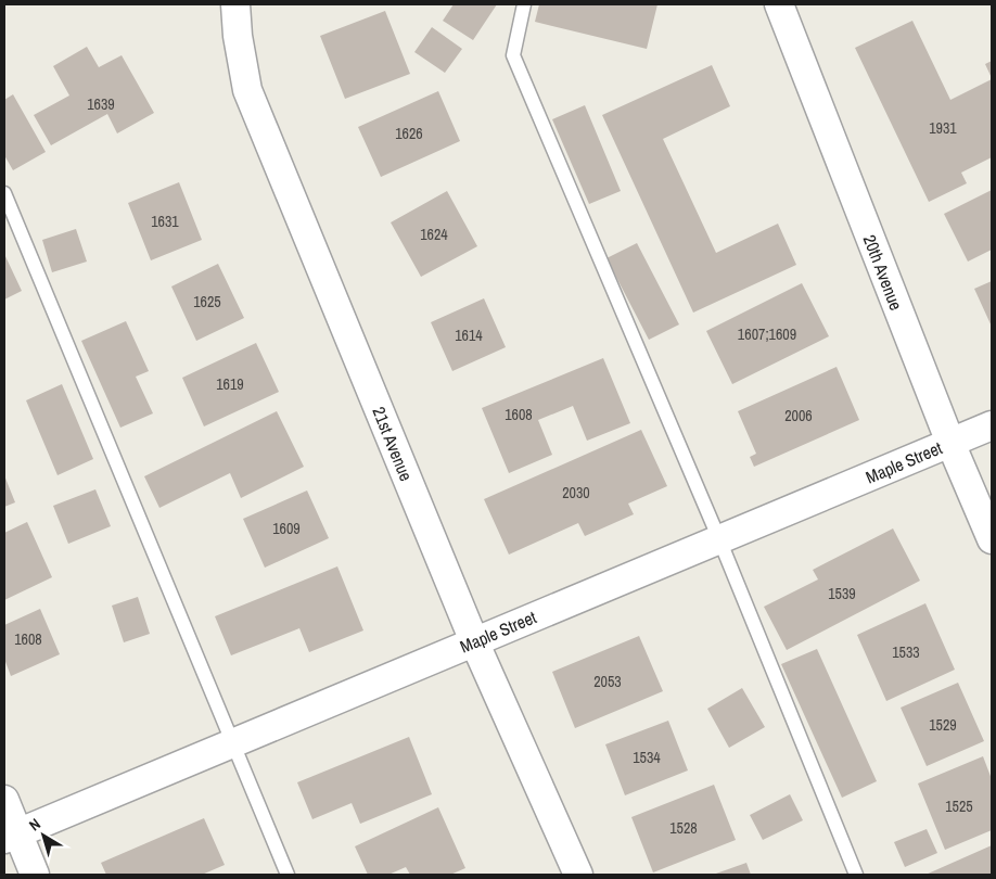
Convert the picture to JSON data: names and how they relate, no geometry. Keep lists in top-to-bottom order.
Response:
{
  "streets": {
    "street": ["20th Avenue", "21st Avenue", "Maple Street"]
  },
  "crossings": [
    ["20th Avenue", "Maple Street"],
    ["21st Avenue", "Maple Street"]
  ],
  "house_numbers": [
    "1639",
    "1931",
    "1626",
    "1631",
    "1624",
    "1625",
    "1607;1609",
    "1614",
    "1619",
    "1608",
    "2006",
    "2030",
    "1609",
    "1539",
    "1608",
    "1533",
    "2053",
    "1529",
    "1534",
    "1525",
    "1528"
  ],
  "north": "top left"
}
